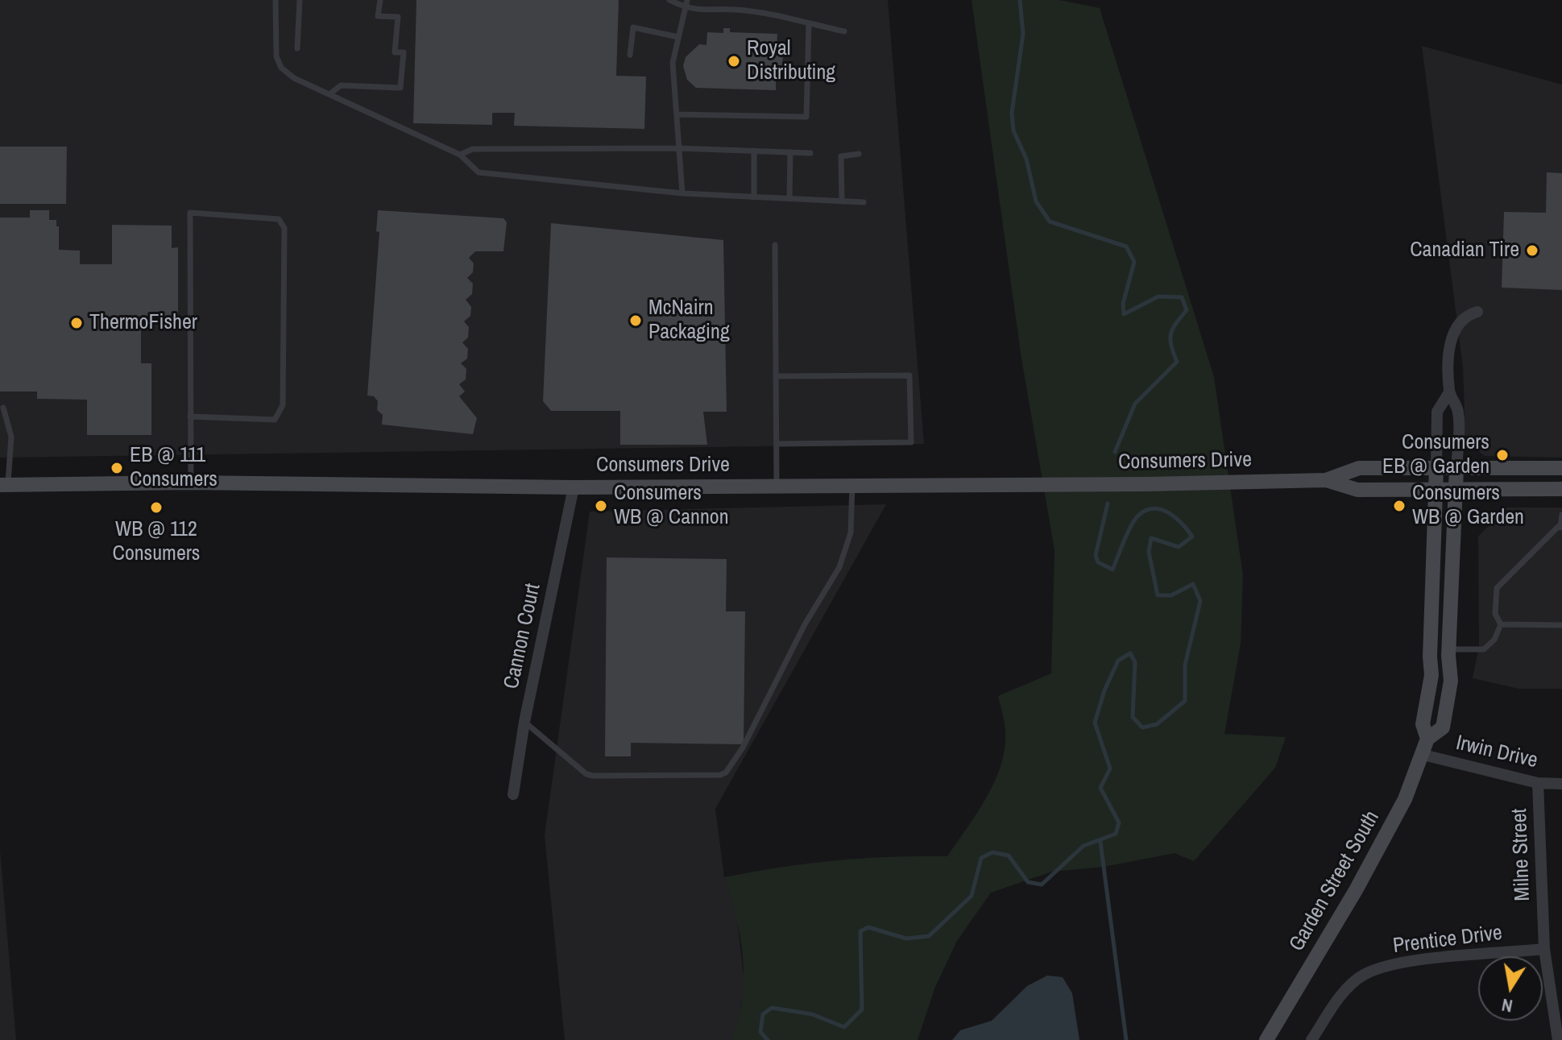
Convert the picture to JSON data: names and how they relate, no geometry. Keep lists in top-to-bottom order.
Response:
{
  "streets": {
    "main road": ["Consumers Drive", "Garden Street South"],
    "street": [
      "Cannon Court",
      "Irwin Drive",
      "Milne Street",
      "Prentice Drive"
    ]
  },
  "crossings": [
    ["Consumers Drive", "Cannon Court"],
    ["Consumers Drive", "Garden Street South"],
    ["Irwin Drive", "Milne Street"],
    ["Irwin Drive", "Garden Street South"],
    ["Milne Street", "Prentice Drive"]
  ],
  "places": [
    "Royal Distributing",
    "Canadian Tire",
    "McNairn Packaging",
    "ThermoFisher",
    "Consumers EB @ Garden",
    "EB @ 111 Consumers",
    "Consumers WB @ Cannon",
    "Consumers WB @ Garden",
    "WB @ 112 Consumers"
  ],
  "north": "bottom"
}
